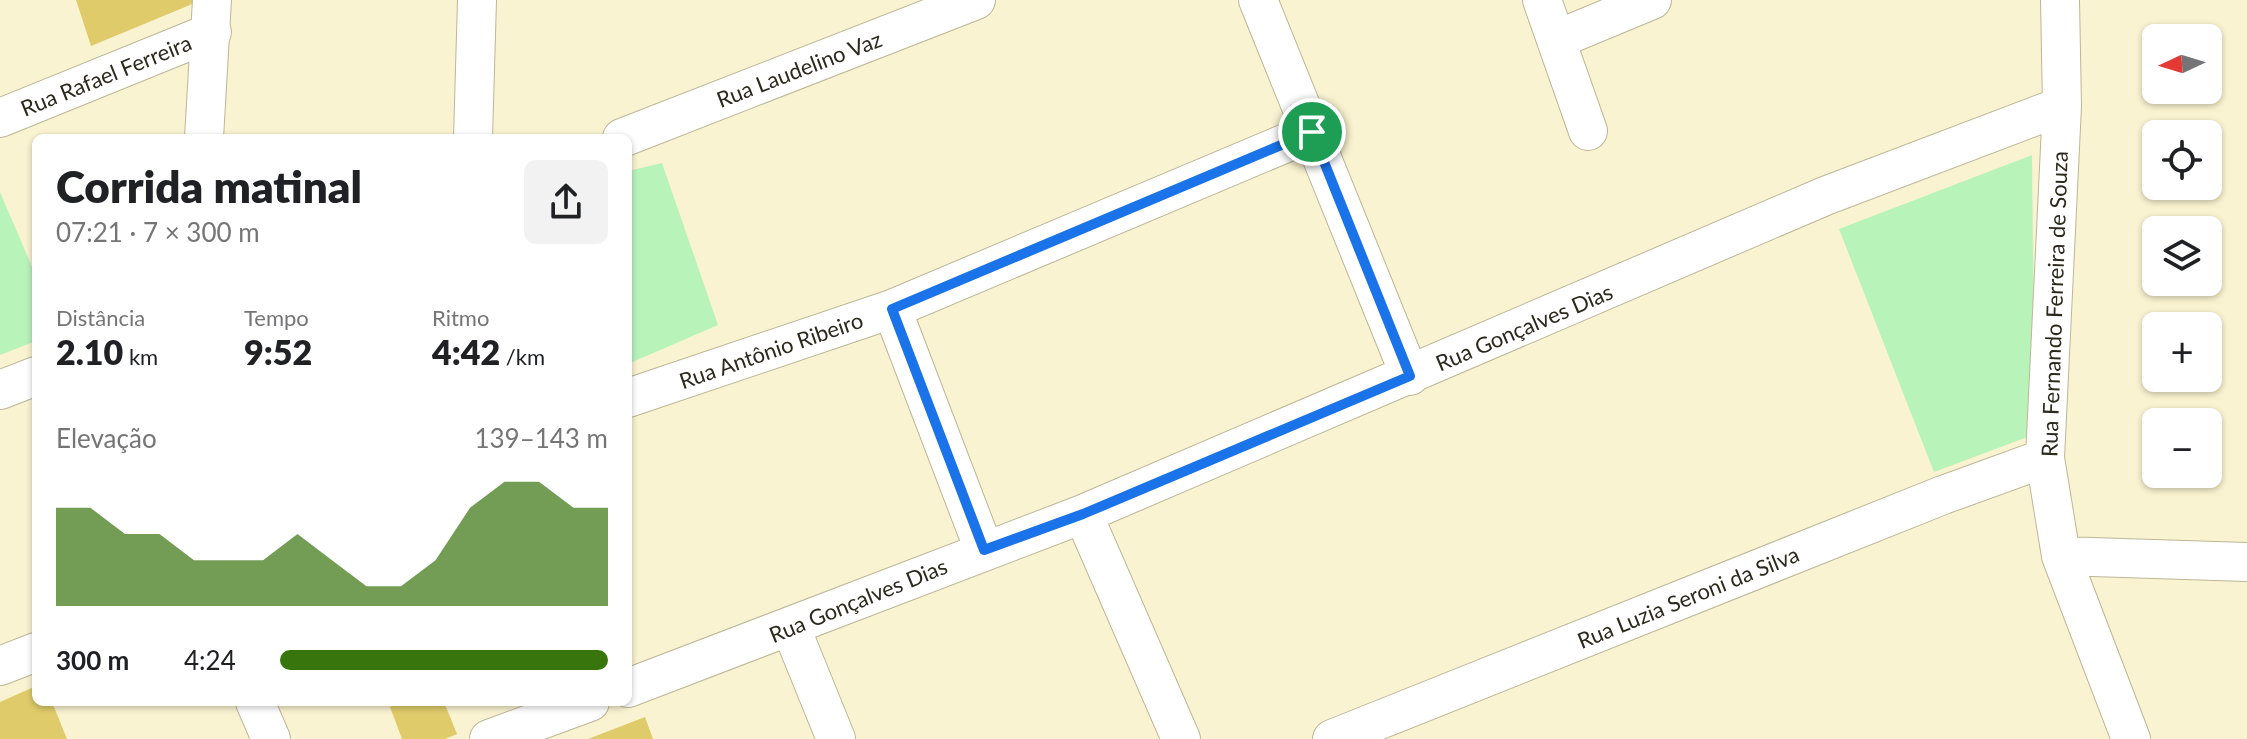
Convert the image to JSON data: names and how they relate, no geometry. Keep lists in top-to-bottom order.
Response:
{
  "streets": {
    "street": [
      "Rua Laudelino Vaz",
      "Rua Rafael Ferreira",
      "Rua Fernando Ferreira de Souza",
      "Rua Gonçalves Dias",
      "Rua Antônio Ribeiro",
      "Rua Luzia Seroni da Silva"
    ]
  },
  "crossings": [
    ["Rua Fernando Ferreira de Souza", "Rua Gonçalves Dias"],
    ["Rua Fernando Ferreira de Souza", "Rua Luzia Seroni da Silva"]
  ],
  "north": "left",
  "page": {
    "map_buttons": ["+", "−"],
    "heading": ["Corrida matinal", "07:21 · 7 × 300 m"],
    "stats": [
      ["Distância", "2.10 km"],
      ["Tempo", "9:52"],
      ["Ritmo", "4:42 /km"]
    ],
    "chart": ["Elevação", "139–143 m"],
    "list": [
      {
        "name": "300 m",
        "note": "4:24"
      }
    ]
  }
}
